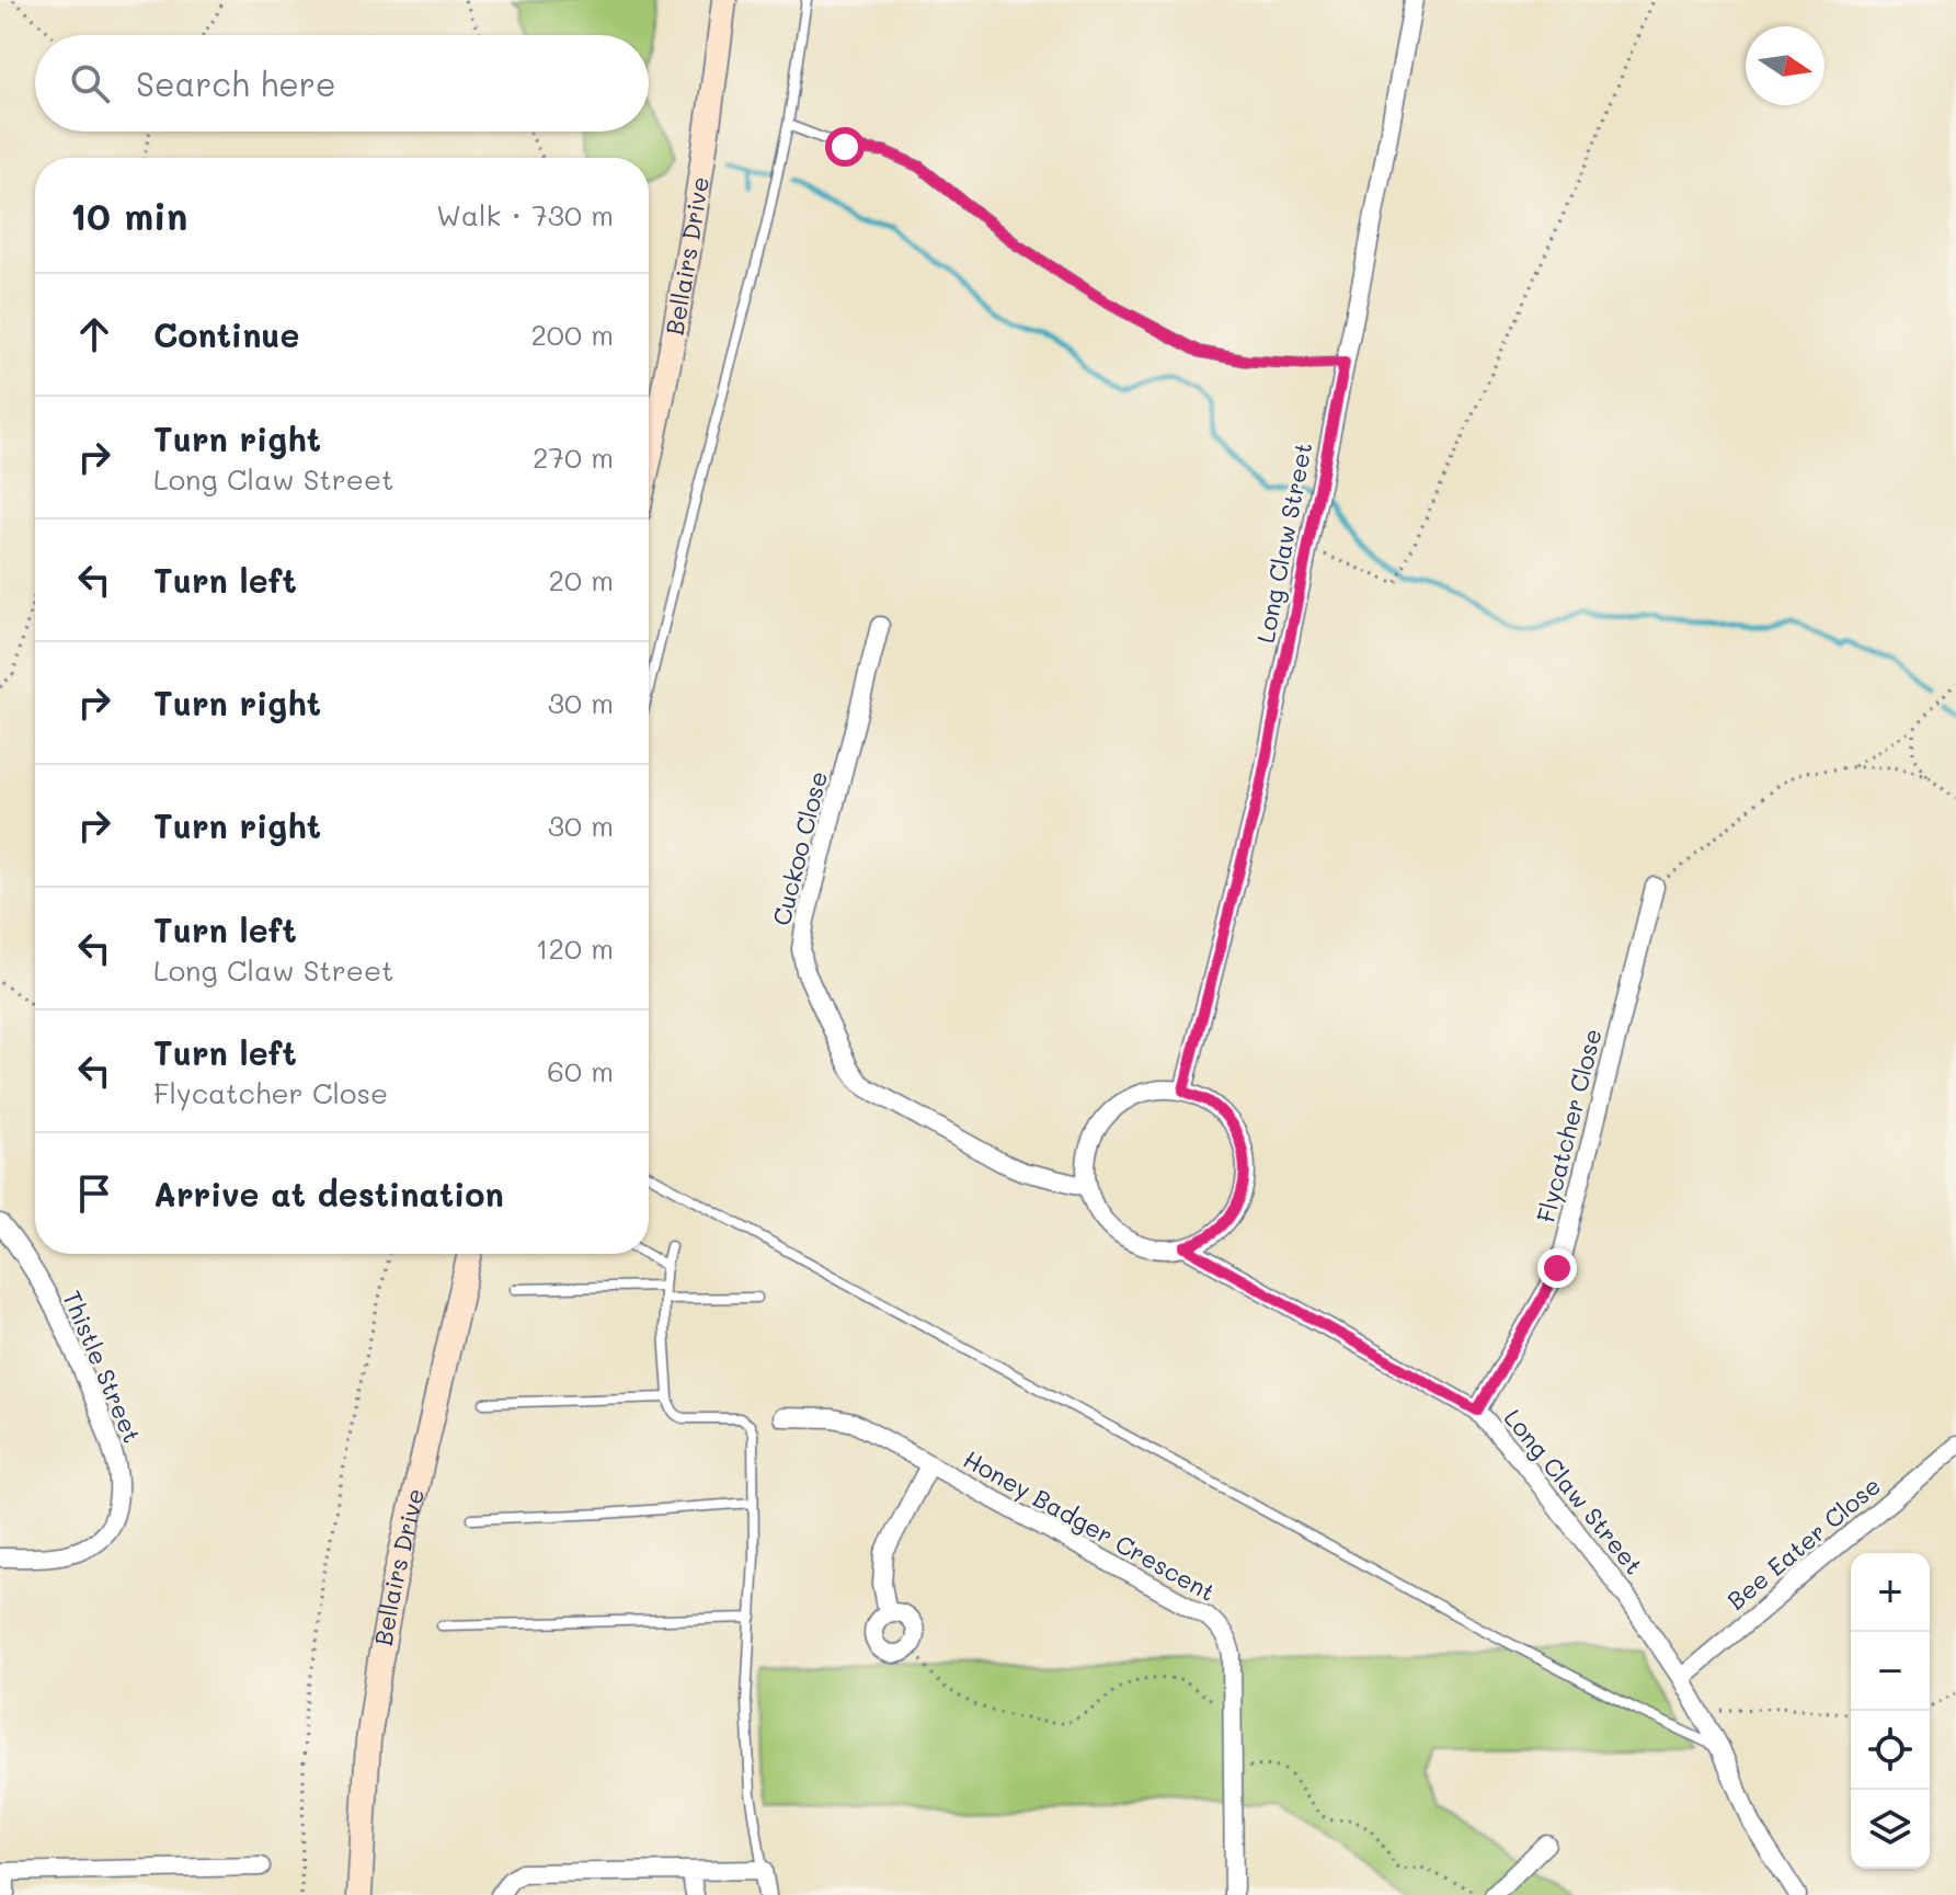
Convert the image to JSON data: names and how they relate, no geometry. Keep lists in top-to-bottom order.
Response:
{
  "streets": {
    "street": [
      "Bellairs Drive",
      "Long Claw Street",
      "Cuckoo Close",
      "Flycatcher Close",
      "Thistle Street",
      "Honey Badger Crescent",
      "Bee Eater Close"
    ]
  },
  "crossings": [
    ["Long Claw Street", "Cuckoo Close"],
    ["Long Claw Street", "Flycatcher Close"],
    ["Long Claw Street", "Bee Eater Close"]
  ],
  "north": "right",
  "page": {
    "search": "Search here",
    "heading": ["10 min", "Walk · 730 m"],
    "list": [
      ["Continue", "200 m"],
      ["Turn right", "Long Claw Street", "270 m"],
      ["Turn left", "20 m"],
      ["Turn right", "30 m"],
      ["Turn right", "30 m"],
      ["Turn left", "Long Claw Street", "120 m"],
      ["Turn left", "Flycatcher Close", "60 m"],
      "Arrive at destination"
    ],
    "map_buttons": ["+", "−"]
  }
}
